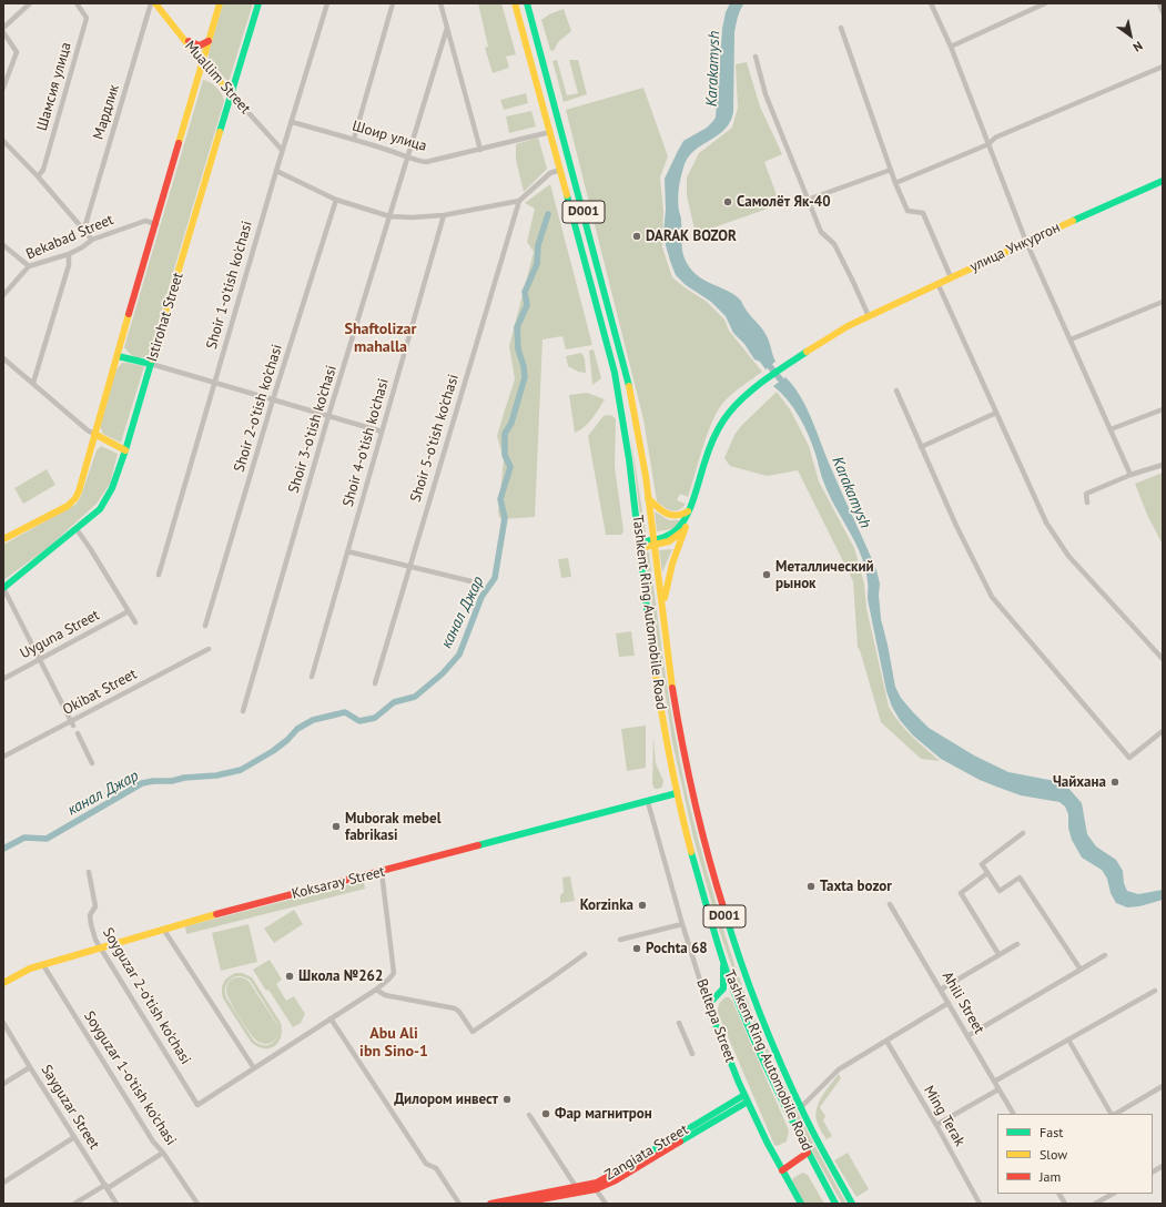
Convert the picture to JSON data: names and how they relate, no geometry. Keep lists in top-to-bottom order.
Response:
{
  "streets": {
    "main road": [
      "Muallim Street",
      "D001",
      "улица Ункургон",
      "Istirohat Street",
      "Tashkent Ring Automobile Road",
      "Koksaray Street",
      "Beltepa Street",
      "Zangiata Street"
    ],
    "street": [
      "Шамсия улица",
      "Мардлик",
      "Шоир улица",
      "Bekabad Street",
      "Shoir 1-o'tish ko'chasi",
      "Shoir 2-o'tish ko'chasi",
      "Shoir 3-o'tish ko'chasi",
      "Shoir 5-o'tish ko'chasi",
      "Shoir 4-o'tish ko'chasi",
      "Uyguna Street",
      "Okibat Street",
      "Soyguzar 2-o'tish ko'chasi",
      "Ahili Street",
      "Soyguzar 1-o'tish ko'chasi",
      "Sayguzar Street",
      "Ming Terak"
    ]
  },
  "crossings": [
    ["Muallim Street", "Shoir 1-o'tish ko'chasi"],
    ["Muallim Street", "Istirohat Street"],
    ["Шоир улица", "Shoir 1-o'tish ko'chasi"],
    ["Шоир улица", "Shoir 3-o'tish ko'chasi"],
    ["Шоир улица", "Tashkent Ring Automobile Road"],
    ["D001", "Tashkent Ring Automobile Road"],
    ["Tashkent Ring Automobile Road", "Koksaray Street"],
    ["Koksaray Street", "Soyguzar 2-o'tish ko'chasi"],
    ["Koksaray Street", "Beltepa Street"],
    ["Koksaray Street", "Soyguzar 1-o'tish ko'chasi"],
    ["Beltepa Street", "Zangiata Street"]
  ],
  "districts": ["Shaftolizar mahalla", "Abu Ali ibn Sino-1"],
  "water": ["Karakamysh", "канал Джар"],
  "places": [
    "Самолёт Як-40",
    "DARAK BOZOR",
    "Металлический рынок",
    "Чайхана",
    "Muborak mebel fabrikasi",
    "Taxta bozor",
    "Korzinka",
    "Pochta 68",
    "Школа №262",
    "Дилором инвест",
    "Фар магнитрон"
  ],
  "legend": ["Fast", "Slow", "Jam"],
  "north": "bottom right"
}
